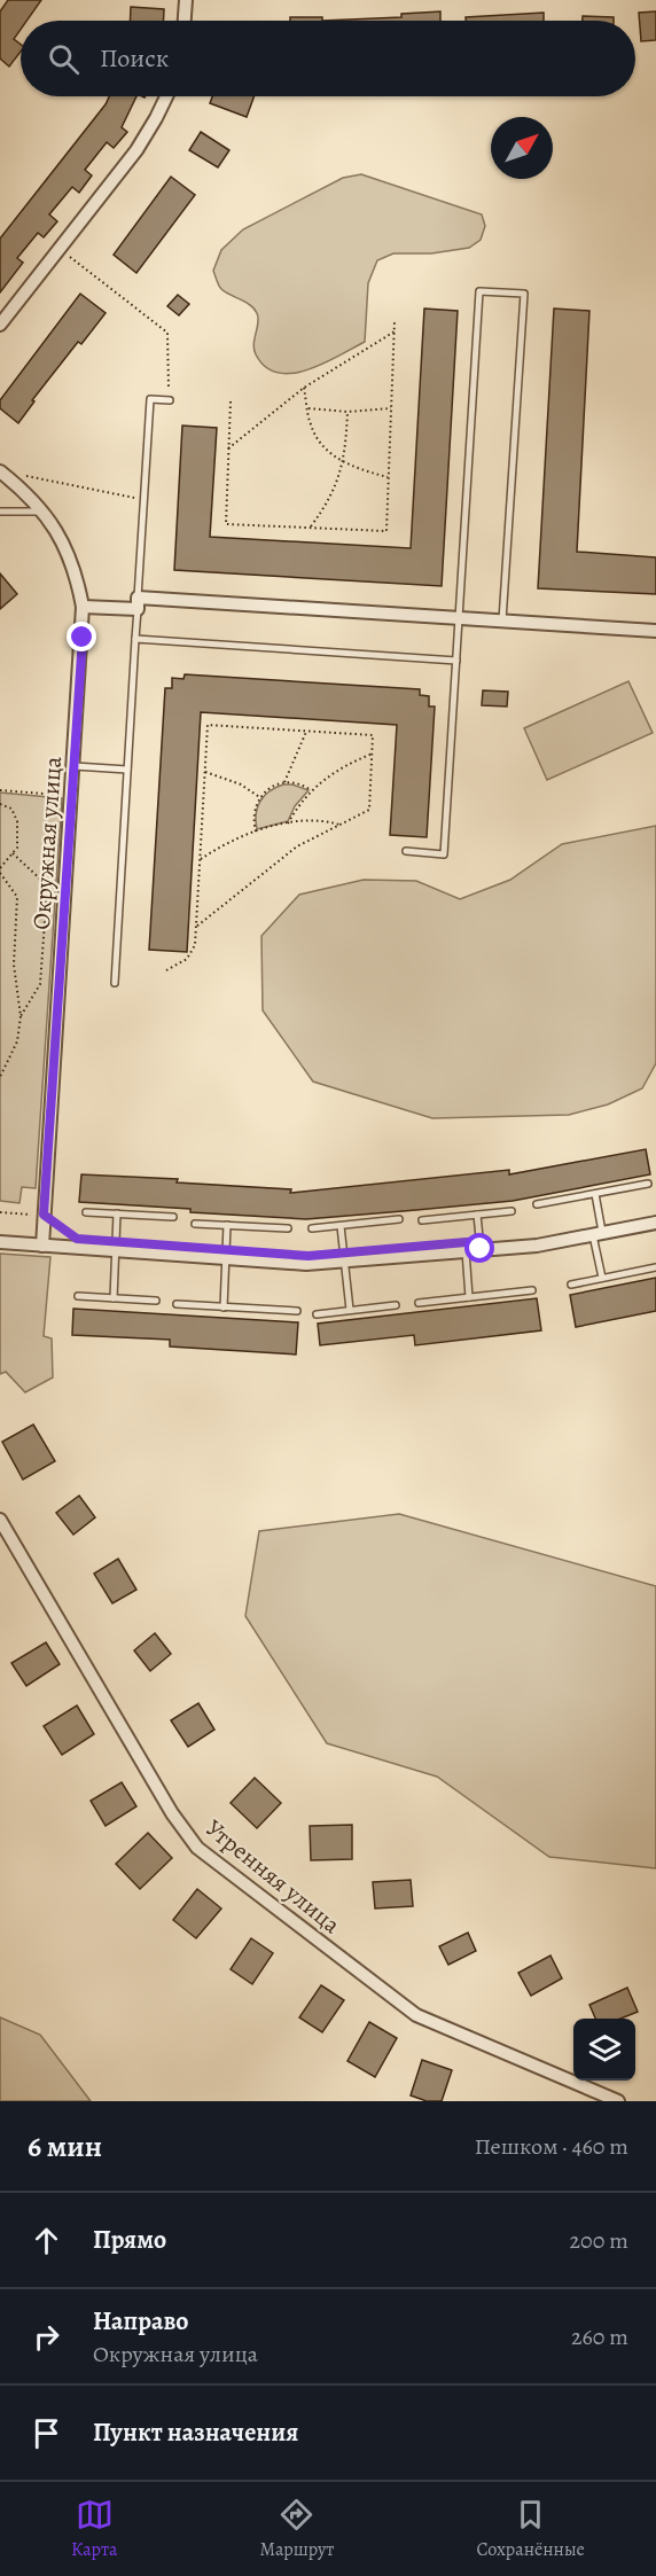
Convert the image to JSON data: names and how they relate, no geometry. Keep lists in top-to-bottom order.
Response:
{
  "streets": {
    "street": ["Окружная улица", "Утренняя улица"]
  },
  "north": "top right",
  "page": {
    "search": "Поиск",
    "heading": ["6 мин", "Пешком · 460 m"],
    "list": [
      ["Прямо", "200 m"],
      ["Направо", "Окружная улица", "260 m"],
      "Пункт назначения"
    ],
    "nav": ["Карта", "Маршрут", "Сохранённые"]
  }
}
